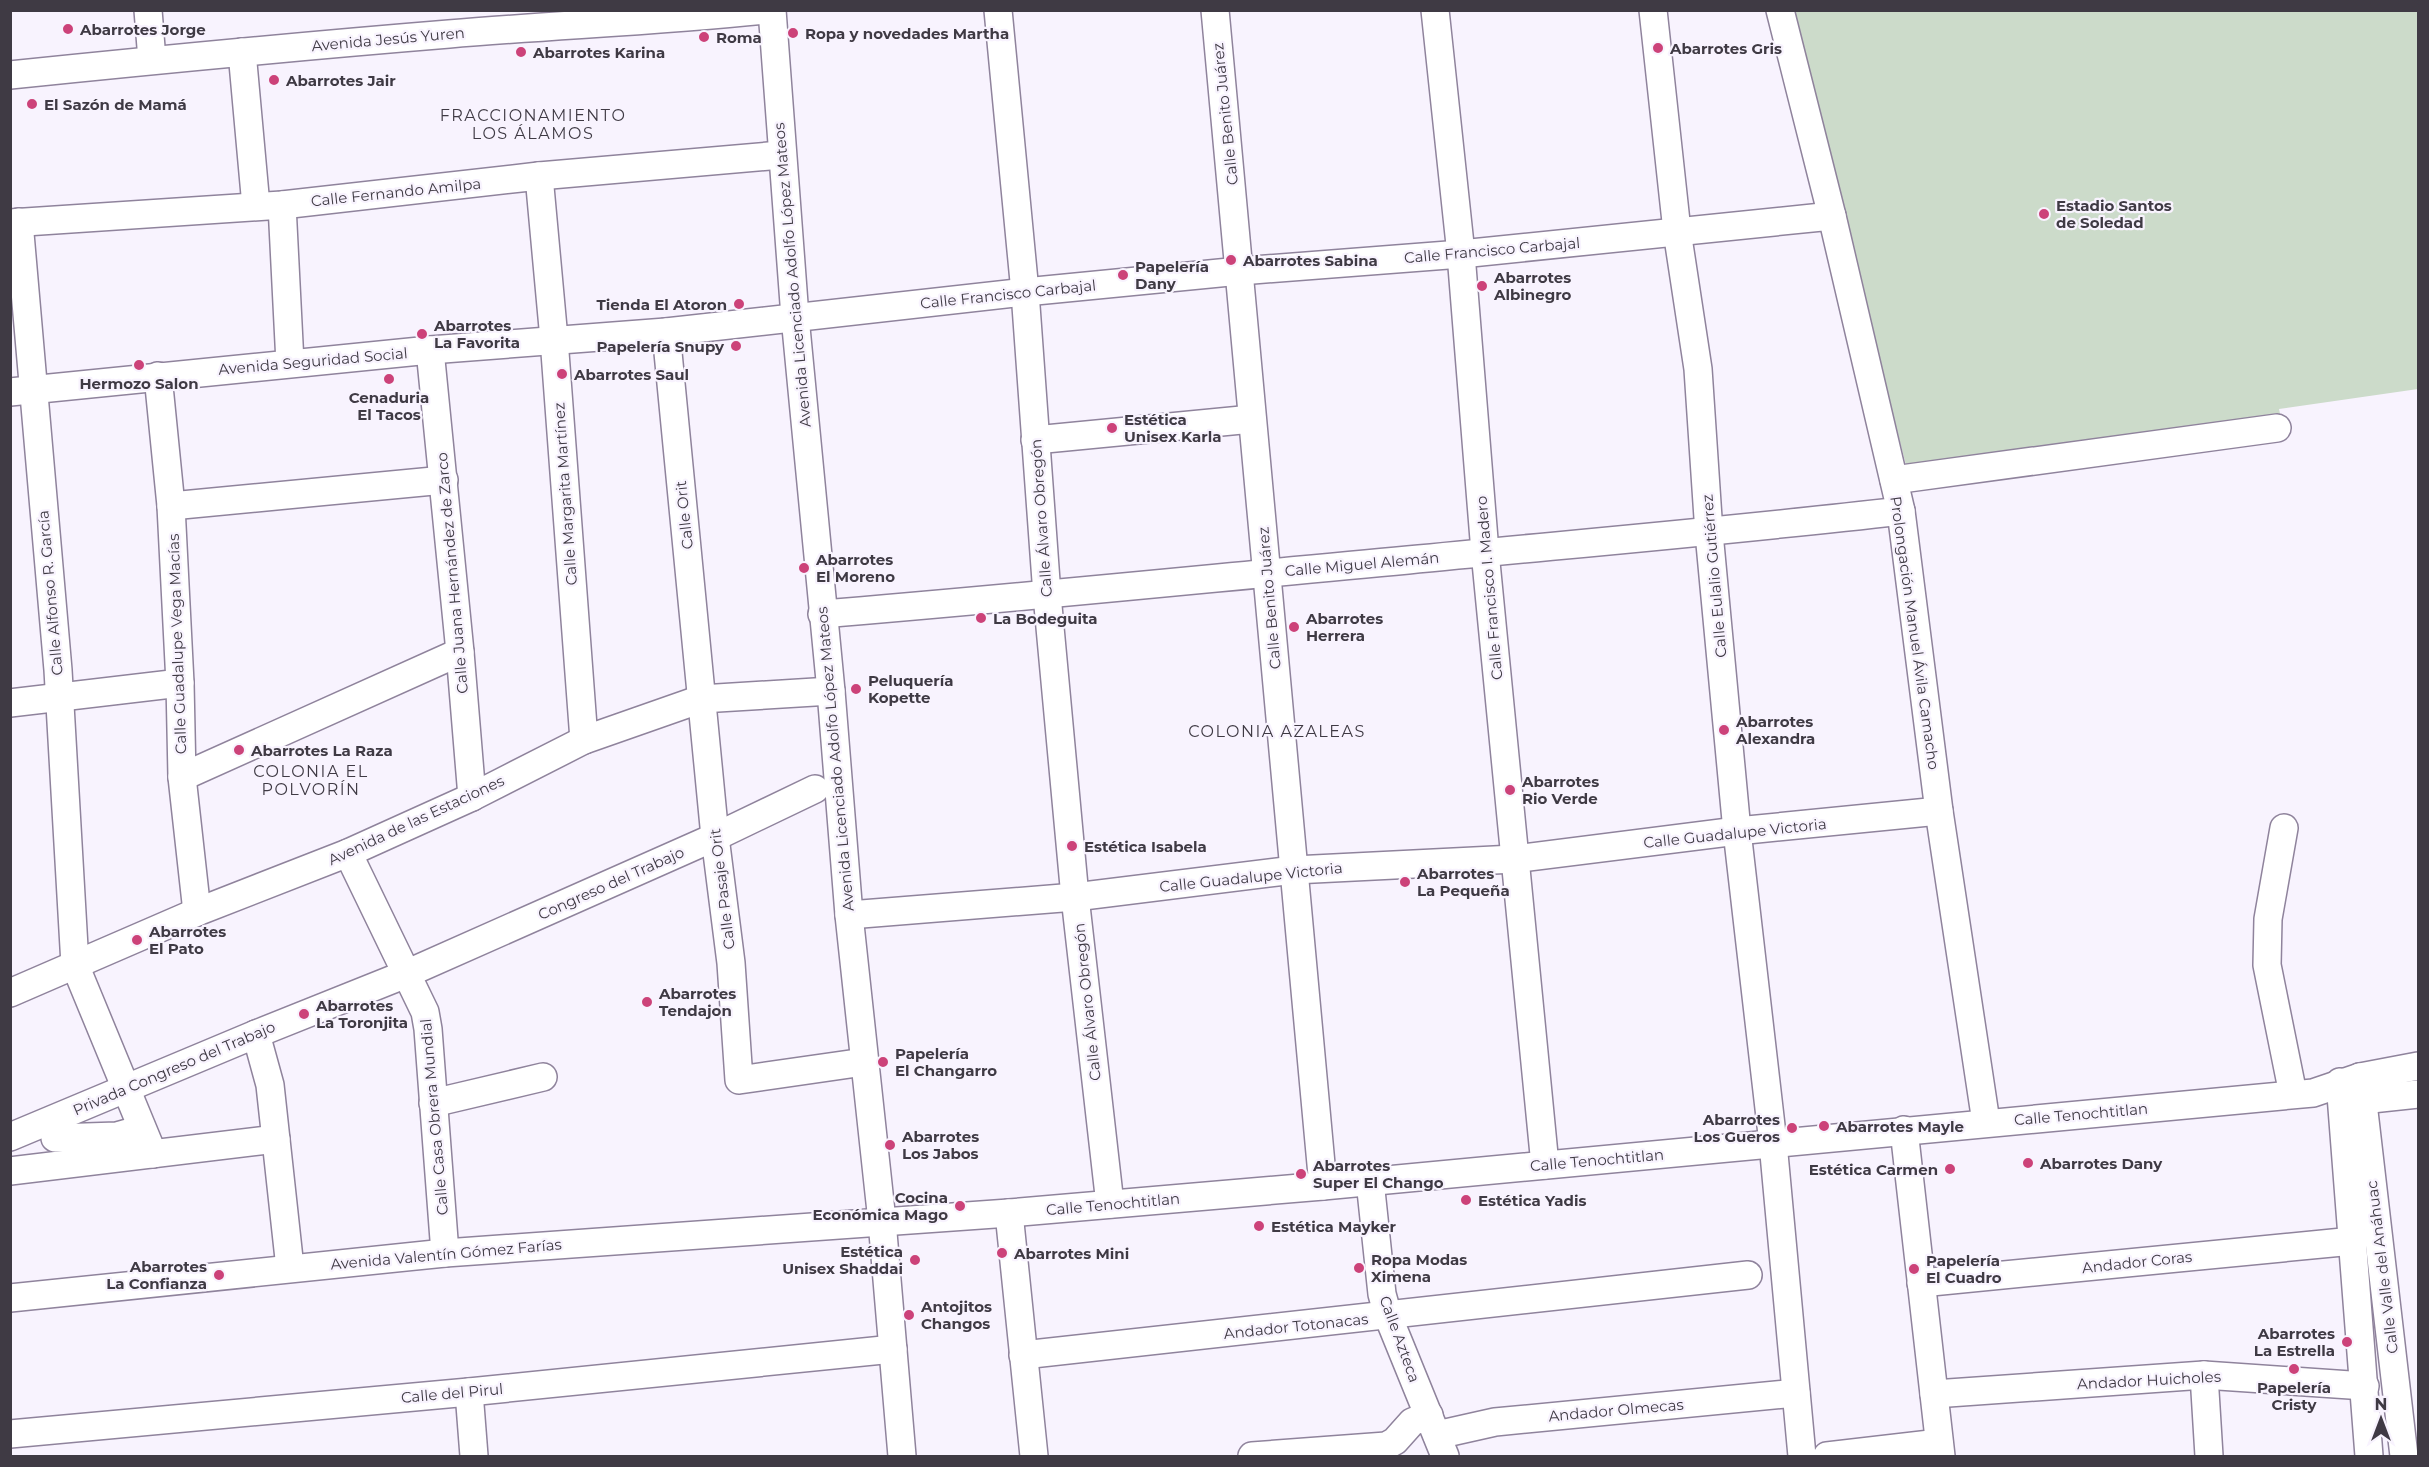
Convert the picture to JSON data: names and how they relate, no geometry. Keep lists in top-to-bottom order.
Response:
{
  "streets": {
    "street": [
      "Avenida Jesús Yuren",
      "Calle Benito Juárez",
      "Calle Fernando Amilpa",
      "Calle Francisco Carbajal",
      "Avenida Licenciado Adolfo López Mateos",
      "Avenida Seguridad Social",
      "Calle Margarita Martínez",
      "Calle Orit",
      "Calle Álvaro Obregón",
      "Calle Miguel Alemán",
      "Calle Juana Hernández de Zarco",
      "Calle Eulalio Gutiérrez",
      "Calle Francisco I. Madero",
      "Calle Alfonso R. García",
      "Prolongación Manuel Ávila Camacho",
      "Calle Guadalupe Vega Macías",
      "Avenida de las Estaciones",
      "Calle Guadalupe Victoria",
      "Congreso del Trabajo",
      "Calle Pasaje Orit",
      "Privada Congreso del Trabajo",
      "Calle Tenochtitlan",
      "Calle Casa Obrera Mundial",
      "Avenida Valentín Gómez Farías",
      "Andador Coras",
      "Calle Valle del Anáhuac",
      "Andador Totonacas",
      "Calle Azteca",
      "Andador Huicholes",
      "Calle del Pirul",
      "Andador Olmecas"
    ]
  },
  "crossings": [
    ["Calle Benito Juárez", "Calle Francisco Carbajal"],
    ["Calle Benito Juárez", "Calle Miguel Alemán"],
    ["Calle Benito Juárez", "Calle Guadalupe Victoria"],
    ["Calle Benito Juárez", "Calle Tenochtitlan"],
    ["Calle Fernando Amilpa", "Avenida Licenciado Adolfo López Mateos"],
    ["Calle Fernando Amilpa", "Calle Margarita Martínez"],
    ["Calle Fernando Amilpa", "Calle Alfonso R. García"],
    ["Calle Francisco Carbajal", "Avenida Licenciado Adolfo López Mateos"],
    ["Calle Francisco Carbajal", "Avenida Seguridad Social"],
    ["Calle Francisco Carbajal", "Calle Álvaro Obregón"],
    ["Calle Francisco Carbajal", "Calle Eulalio Gutiérrez"],
    ["Calle Francisco Carbajal", "Calle Francisco I. Madero"],
    ["Calle Francisco Carbajal", "Prolongación Manuel Ávila Camacho"],
    ["Avenida Licenciado Adolfo López Mateos", "Avenida Seguridad Social"],
    ["Avenida Licenciado Adolfo López Mateos", "Calle Miguel Alemán"],
    ["Avenida Licenciado Adolfo López Mateos", "Avenida de las Estaciones"],
    ["Avenida Licenciado Adolfo López Mateos", "Calle Guadalupe Victoria"],
    ["Avenida Licenciado Adolfo López Mateos", "Calle Pasaje Orit"],
    ["Avenida Licenciado Adolfo López Mateos", "Calle Tenochtitlan"],
    ["Avenida Licenciado Adolfo López Mateos", "Avenida Valentín Gómez Farías"],
    ["Avenida Licenciado Adolfo López Mateos", "Calle del Pirul"],
    ["Avenida Seguridad Social", "Calle Margarita Martínez"],
    ["Avenida Seguridad Social", "Calle Orit"],
    ["Avenida Seguridad Social", "Calle Juana Hernández de Zarco"],
    ["Avenida Seguridad Social", "Calle Alfonso R. García"],
    ["Avenida Seguridad Social", "Calle Guadalupe Vega Macías"],
    ["Calle Margarita Martínez", "Avenida de las Estaciones"],
    ["Calle Orit", "Avenida de las Estaciones"],
    ["Calle Orit", "Calle Pasaje Orit"],
    ["Calle Álvaro Obregón", "Calle Miguel Alemán"],
    ["Calle Álvaro Obregón", "Calle Guadalupe Victoria"],
    ["Calle Álvaro Obregón", "Calle Tenochtitlan"],
    ["Calle Miguel Alemán", "Calle Eulalio Gutiérrez"],
    ["Calle Miguel Alemán", "Calle Francisco I. Madero"],
    ["Calle Miguel Alemán", "Prolongación Manuel Ávila Camacho"],
    ["Calle Juana Hernández de Zarco", "Avenida de las Estaciones"],
    ["Calle Eulalio Gutiérrez", "Calle Guadalupe Victoria"],
    ["Calle Eulalio Gutiérrez", "Calle Tenochtitlan"],
    ["Calle Eulalio Gutiérrez", "Andador Olmecas"],
    ["Calle Francisco I. Madero", "Calle Guadalupe Victoria"],
    ["Calle Francisco I. Madero", "Calle Tenochtitlan"],
    ["Calle Alfonso R. García", "Avenida de las Estaciones"],
    ["Calle Alfonso R. García", "Privada Congreso del Trabajo"],
    ["Prolongación Manuel Ávila Camacho", "Calle Guadalupe Victoria"],
    ["Prolongación Manuel Ávila Camacho", "Calle Tenochtitlan"],
    ["Calle Guadalupe Vega Macías", "Avenida de las Estaciones"],
    ["Avenida de las Estaciones", "Calle Pasaje Orit"],
    ["Avenida de las Estaciones", "Calle Casa Obrera Mundial"],
    ["Congreso del Trabajo", "Calle Pasaje Orit"],
    ["Congreso del Trabajo", "Privada Congreso del Trabajo"],
    ["Congreso del Trabajo", "Calle Casa Obrera Mundial"],
    ["Privada Congreso del Trabajo", "Calle Casa Obrera Mundial"],
    ["Calle Tenochtitlan", "Avenida Valentín Gómez Farías"],
    ["Calle Tenochtitlan", "Calle Valle del Anáhuac"],
    ["Calle Tenochtitlan", "Calle Azteca"],
    ["Calle Casa Obrera Mundial", "Avenida Valentín Gómez Farías"],
    ["Andador Coras", "Calle Valle del Anáhuac"],
    ["Calle Valle del Anáhuac", "Andador Huicholes"],
    ["Andador Totonacas", "Calle Azteca"],
    ["Calle Azteca", "Andador Olmecas"]
  ],
  "districts": ["FRACCIONAMIENTO LOS ÁLAMOS", "COLONIA AZALEAS", "COLONIA EL POLVORÍN"],
  "places": [
    "Abarrotes Jorge",
    "Ropa y novedades Martha",
    "Roma",
    "Abarrotes Gris",
    "Abarrotes Karina",
    "Abarrotes Jair",
    "El Sazón de Mamá",
    "Estadio Santos de Soledad",
    "Abarrotes Sabina",
    "Papelería Dany",
    "Abarrotes Albinegro",
    "Tienda El Atoron",
    "Abarrotes La Favorita",
    "Papelería Snupy",
    "Hermozo Salon",
    "Abarrotes Saul",
    "Cenaduria El Tacos",
    "Estética Unisex Karla",
    "Abarrotes El Moreno",
    "La Bodeguita",
    "Abarrotes Herrera",
    "Peluquería Kopette",
    "Abarrotes Alexandra",
    "Abarrotes La Raza",
    "Abarrotes Rio Verde",
    "Estética Isabela",
    "Abarrotes La Pequeña",
    "Abarrotes El Pato",
    "Abarrotes Tendajon",
    "Abarrotes La Toronjita",
    "Papelería El Changarro",
    "Abarrotes Mayle",
    "Abarrotes Los Gueros",
    "Abarrotes Los Jabos",
    "Abarrotes Dany",
    "Estética Carmen",
    "Abarrotes Super El Chango",
    "Estética Yadis",
    "Cocina Económica Mago",
    "Estética Mayker",
    "Abarrotes Mini",
    "Estética Unisex Shaddai",
    "Ropa Modas Ximena",
    "Papelería El Cuadro",
    "Abarrotes La Confianza",
    "Antojitos Changos",
    "Abarrotes La Estrella",
    "Papelería Cristy"
  ],
  "north": "top"
}
